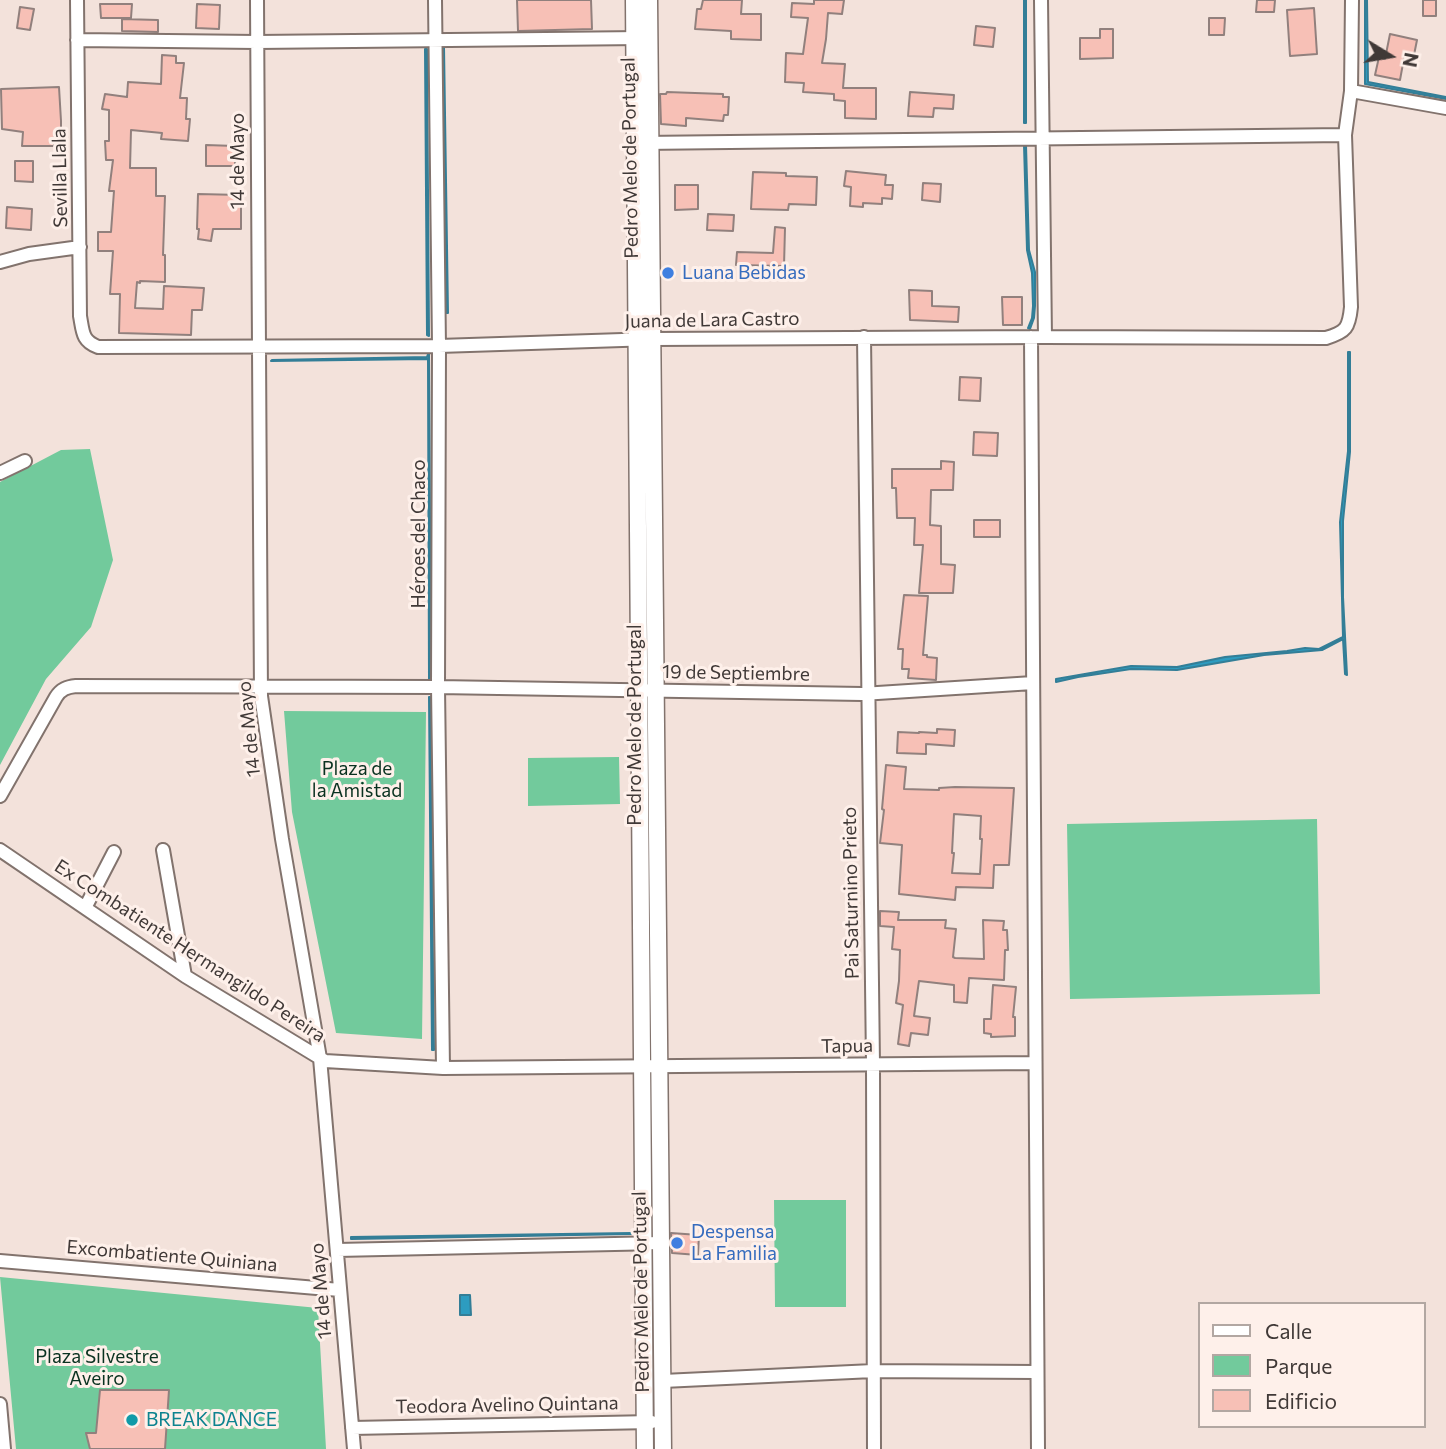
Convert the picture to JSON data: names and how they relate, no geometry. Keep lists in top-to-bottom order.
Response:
{
  "streets": {
    "street": [
      "Pedro Melo de Portugal",
      "14 de Mayo",
      "Sevilla Llala",
      "Juana de Lara Castro",
      "Héroes del Chaco",
      "19 de Septiembre",
      "Pai Saturnino Prieto",
      "Ex Combatiente Hermangildo Pereira",
      "Tapua",
      "Excombatiente Quiniana",
      "Teodora Avelino Quintana"
    ]
  },
  "crossings": [
    ["Pedro Melo de Portugal", "Juana de Lara Castro"],
    ["Pedro Melo de Portugal", "19 de Septiembre"],
    ["Pedro Melo de Portugal", "Ex Combatiente Hermangildo Pereira"],
    ["Pedro Melo de Portugal", "Tapua"],
    ["Pedro Melo de Portugal", "Teodora Avelino Quintana"],
    ["14 de Mayo", "Juana de Lara Castro"],
    ["14 de Mayo", "19 de Septiembre"],
    ["14 de Mayo", "Ex Combatiente Hermangildo Pereira"],
    ["14 de Mayo", "Excombatiente Quiniana"],
    ["14 de Mayo", "Teodora Avelino Quintana"],
    ["Sevilla Llala", "Juana de Lara Castro"],
    ["Juana de Lara Castro", "Héroes del Chaco"],
    ["Juana de Lara Castro", "Pai Saturnino Prieto"],
    ["Héroes del Chaco", "19 de Septiembre"],
    ["Héroes del Chaco", "Ex Combatiente Hermangildo Pereira"],
    ["19 de Septiembre", "Pai Saturnino Prieto"],
    ["Pai Saturnino Prieto", "Tapua"],
    ["Ex Combatiente Hermangildo Pereira", "Tapua"]
  ],
  "parks": ["Plaza de la Amistad", "Plaza Silvestre Aveiro"],
  "places": ["Luana Bebidas", "Despensa La Familia", "BREAK DANCE"],
  "legend": ["Calle", "Parque", "Edificio"],
  "north": "right"
}
